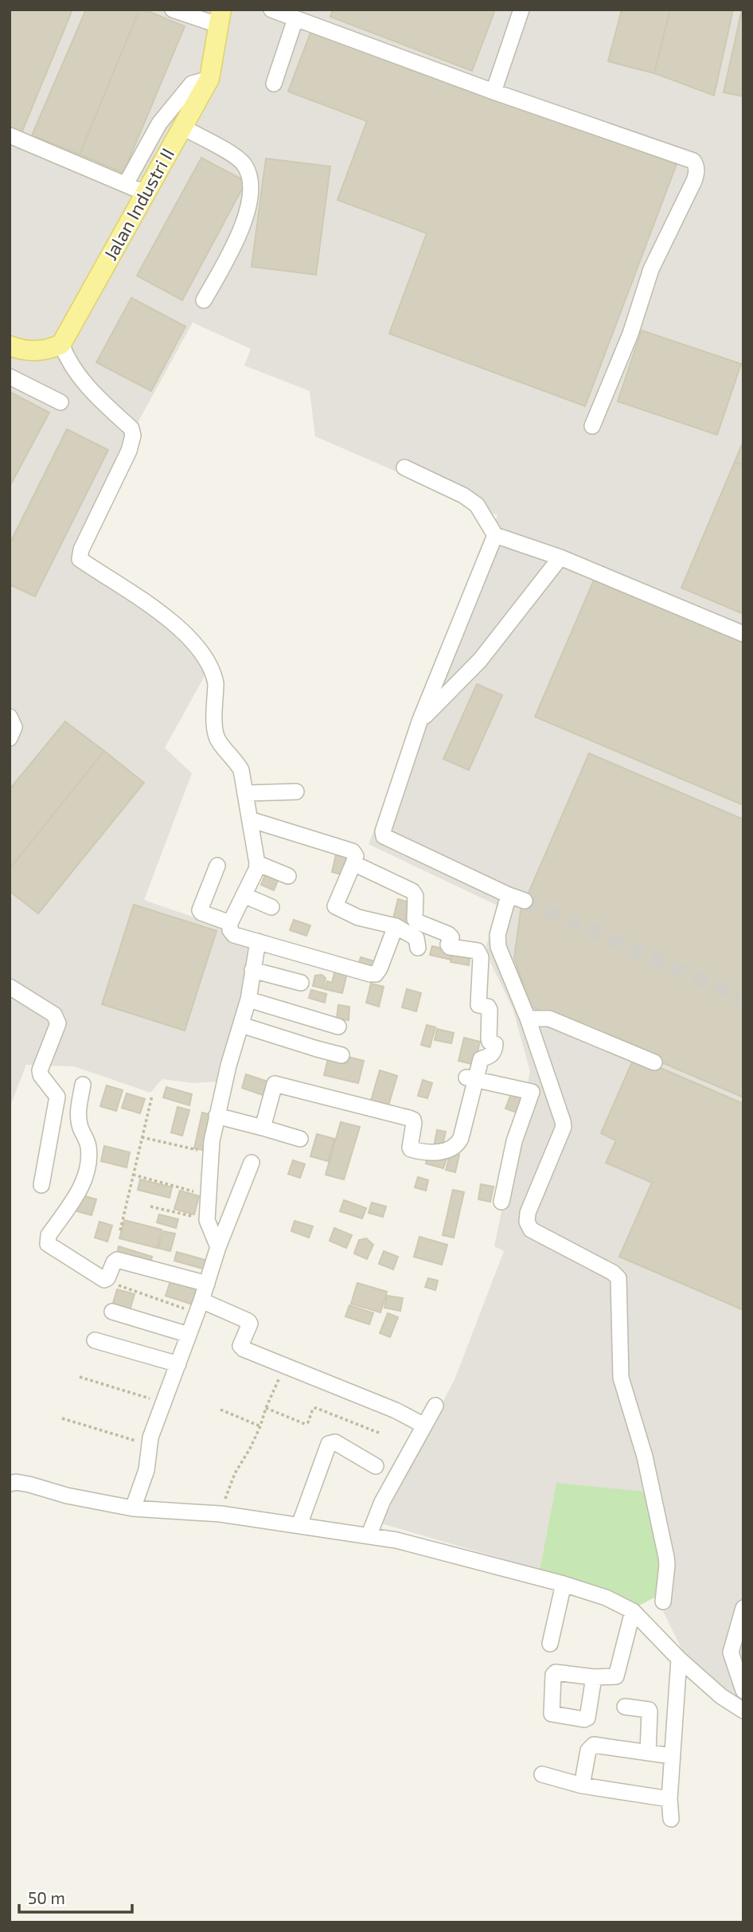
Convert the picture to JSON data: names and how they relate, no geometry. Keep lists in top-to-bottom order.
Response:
{
  "streets": {
    "main road": ["Jalan Industri II"]
  },
  "scale_bar": "50 m"
}
